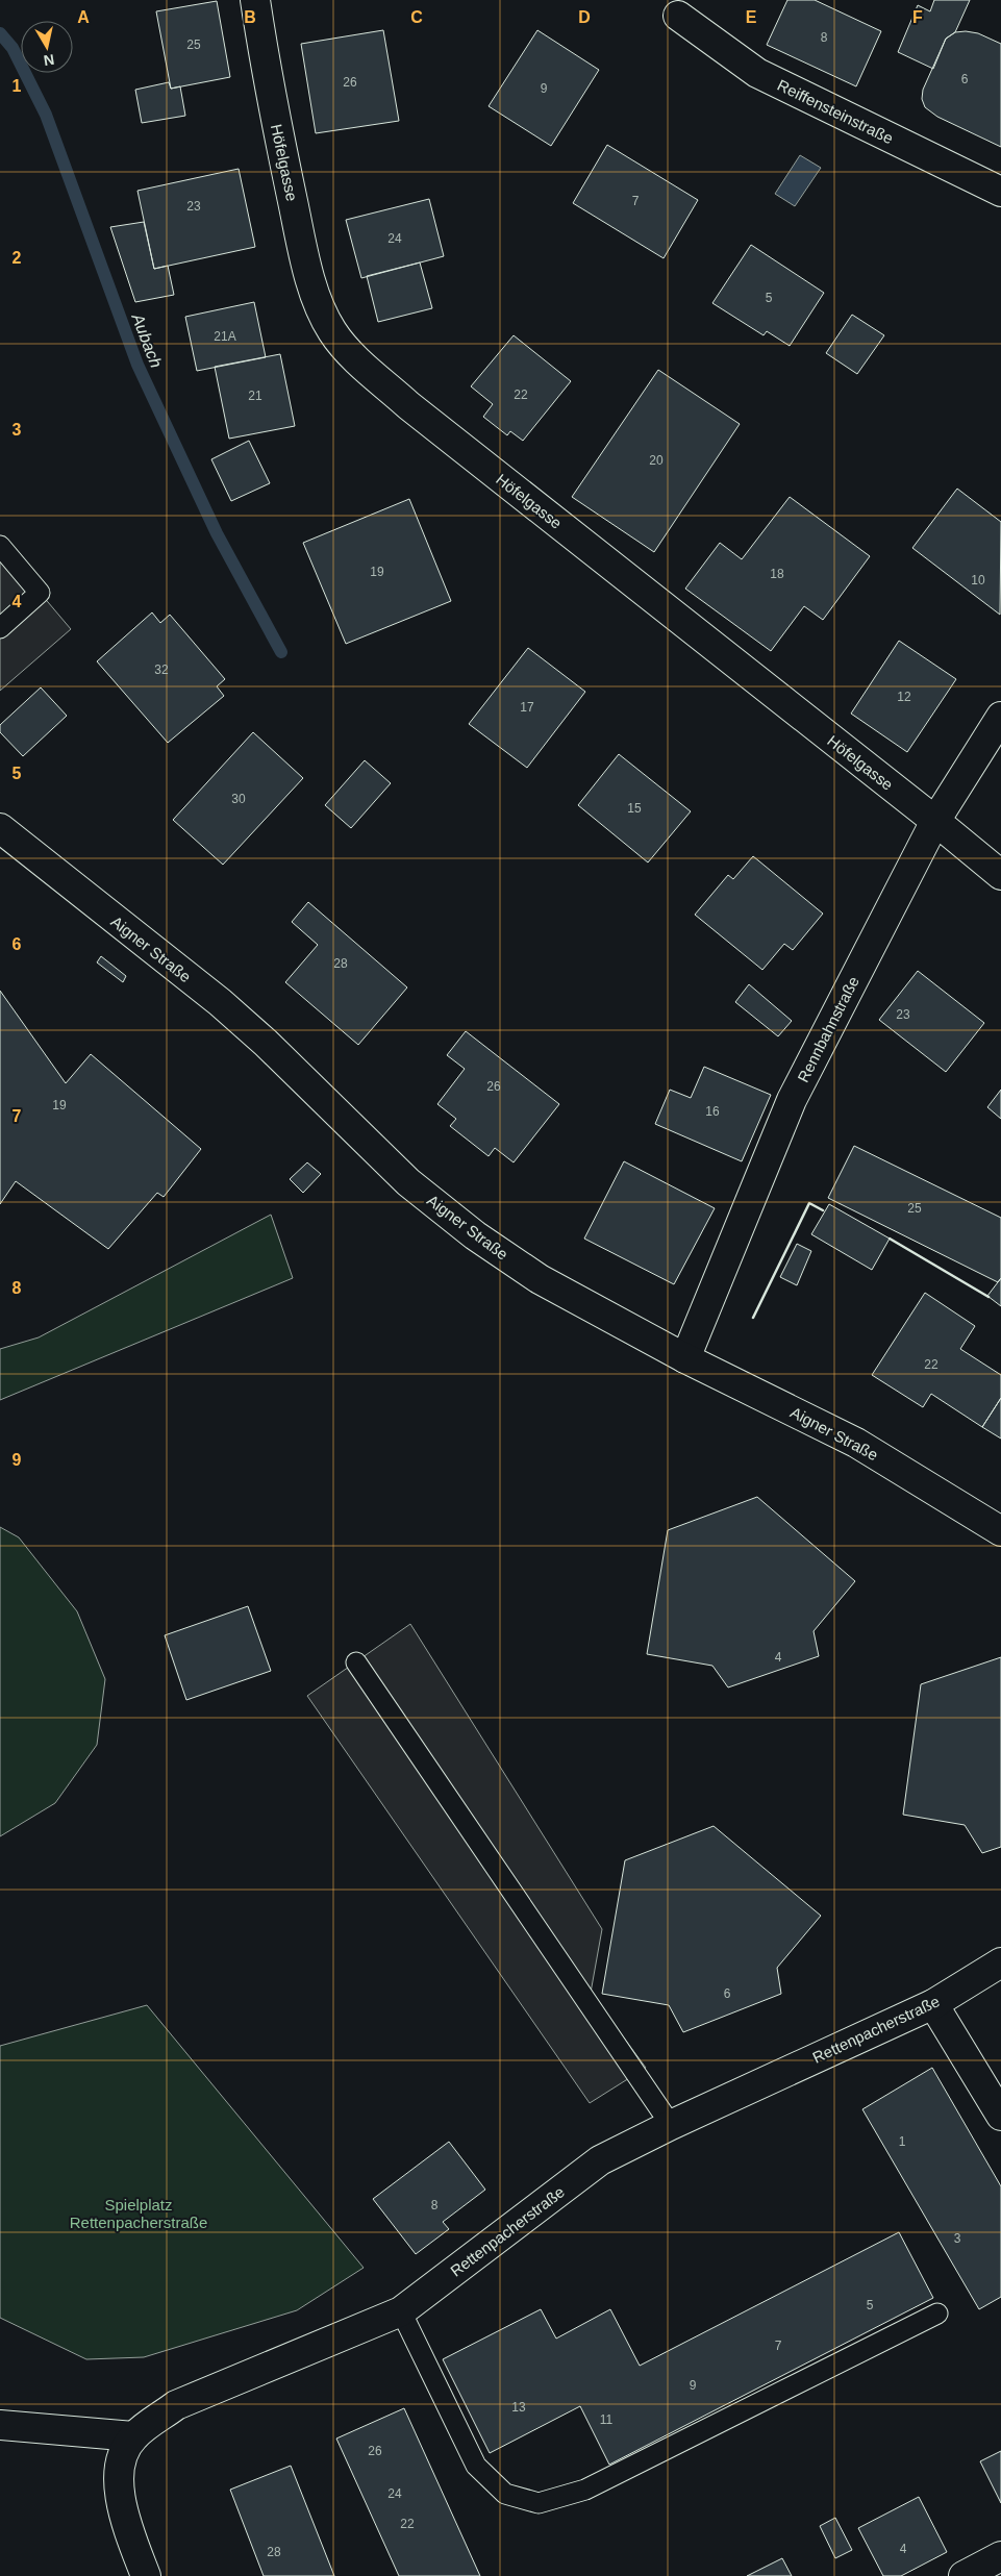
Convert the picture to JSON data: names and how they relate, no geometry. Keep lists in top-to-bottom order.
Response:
{
  "streets": {
    "street": [
      "Reiffensteinstraße",
      "Höfelgasse",
      "Aigner Straße",
      "Rennbahnstraße",
      "Rettenpacherstraße"
    ]
  },
  "crossings": [
    ["Höfelgasse", "Rennbahnstraße"],
    ["Aigner Straße", "Rennbahnstraße"]
  ],
  "water": ["Aubach"],
  "parks": ["Spielplatz Rettenpacherstraße"],
  "house_numbers": [
    "8",
    "25",
    "6",
    "26",
    "9",
    "7",
    "23",
    "24",
    "5",
    "21A",
    "22",
    "21",
    "20",
    "19",
    "18",
    "10",
    "32",
    "12",
    "17",
    "30",
    "15",
    "28",
    "23",
    "26",
    "19",
    "16",
    "25",
    "22",
    "4",
    "6",
    "1",
    "8",
    "3",
    "5",
    "7",
    "9",
    "13",
    "11",
    "26",
    "24",
    "22",
    "4",
    "28"
  ],
  "north": "bottom",
  "grid": {
    "columns": [
      "A",
      "B",
      "C",
      "D",
      "E",
      "F"
    ],
    "rows": [
      "1",
      "2",
      "3",
      "4",
      "5",
      "6",
      "7",
      "8",
      "9"
    ]
  }
}
